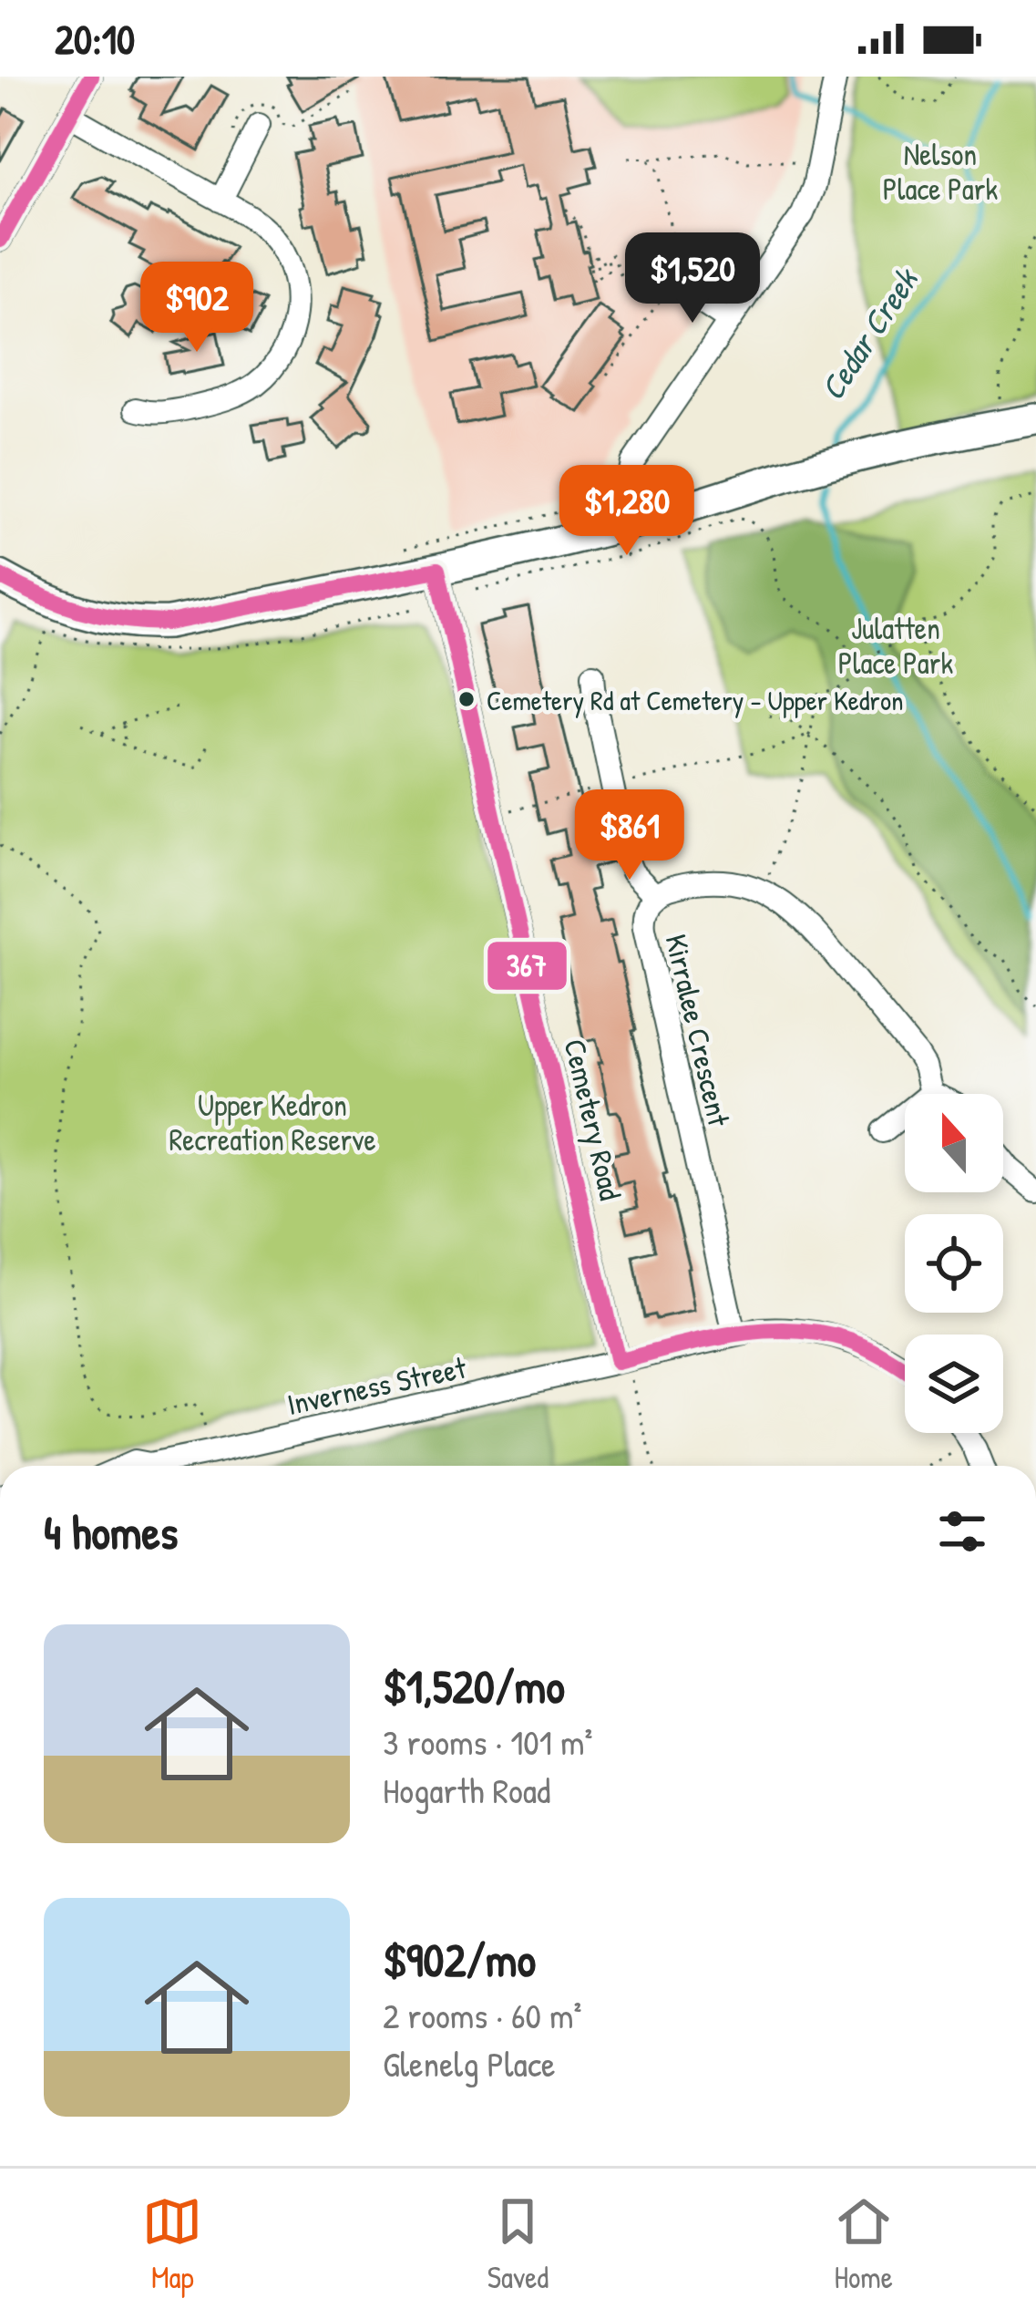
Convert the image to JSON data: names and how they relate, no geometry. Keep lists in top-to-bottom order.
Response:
{
  "streets": {
    "street": ["Kirralee Crescent", "Cemetery Road", "Inverness Street"]
  },
  "crossings": [
    ["Kirralee Crescent", "Inverness Street"],
    ["Cemetery Road", "Inverness Street"]
  ],
  "water": ["Cedar Creek"],
  "parks": ["Nelson Place Park", "Julatten Place Park", "Upper Kedron Recreation Reserve"],
  "places": ["Cemetery Rd at Cemetery - Upper Kedron"],
  "lines": ["transit line 367"],
  "north": "top",
  "page": {
    "status": "20:10",
    "price": [
      "$1,520",
      "$902",
      "$1,280",
      "$861"
    ],
    "heading": "4 homes",
    "list": [
      {
        "name": "$1,520/mo",
        "note": "3 rooms · 101 m² · Hogarth Road"
      },
      {
        "name": "$902/mo",
        "note": "2 rooms · 60 m² · Glenelg Place"
      }
    ],
    "tabs": ["Map", "Saved", "Home"]
  }
}
